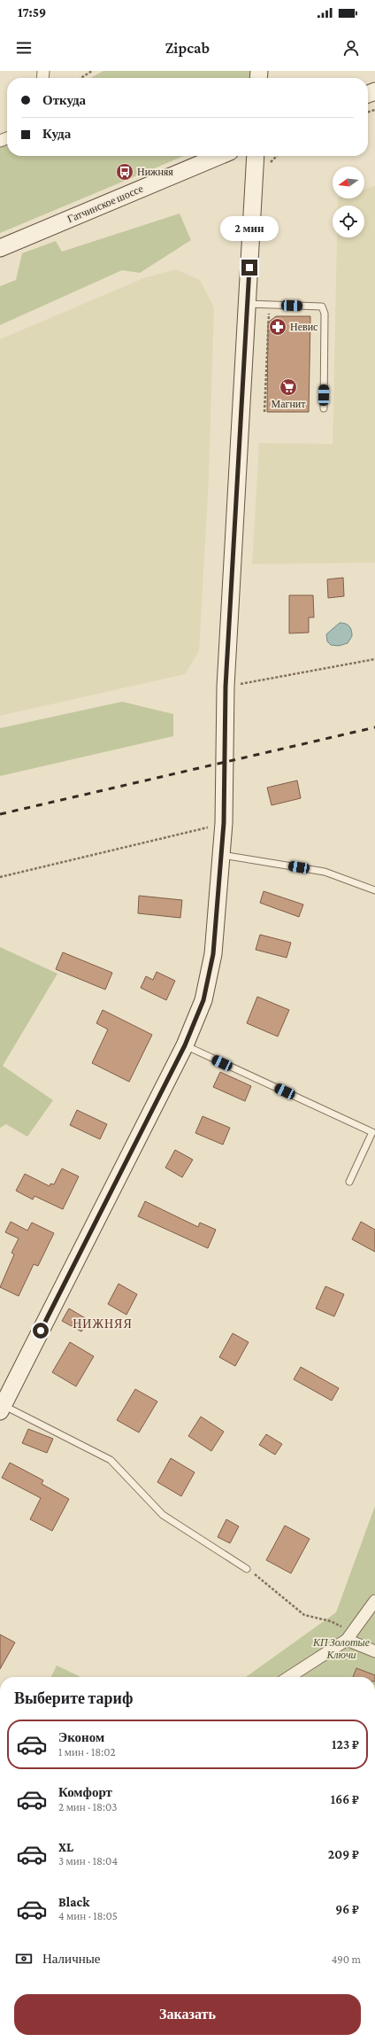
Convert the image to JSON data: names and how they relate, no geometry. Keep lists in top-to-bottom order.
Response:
{
  "streets": {
    "street": ["Гатчинское шоссе"]
  },
  "districts": ["НИЖНЯЯ"],
  "parks": ["КП Золотые Ключи"],
  "places": {
    "bus stop": ["Нижняя"],
    "pharmacy": ["Невис"],
    "supermarket": ["Магнит"]
  },
  "north": "left",
  "page": {
    "status": "17:59",
    "header": "Zipcab",
    "banner": ["Откуда", "Куда"],
    "bubble": "2 мин",
    "heading": "Выберите тариф",
    "list": [
      {
        "name": "Эконом",
        "note": "1 мин · 18:02",
        "value": "123 ₽"
      },
      {
        "name": "Комфорт",
        "note": "2 мин · 18:03",
        "value": "166 ₽"
      },
      {
        "name": "XL",
        "note": "3 мин · 18:04",
        "value": "209 ₽"
      },
      {
        "name": "Black",
        "note": "4 мин · 18:05",
        "value": "96 ₽"
      }
    ],
    "pay": ["Наличные", "490 m"],
    "buttons": "Заказать"
  }
}
